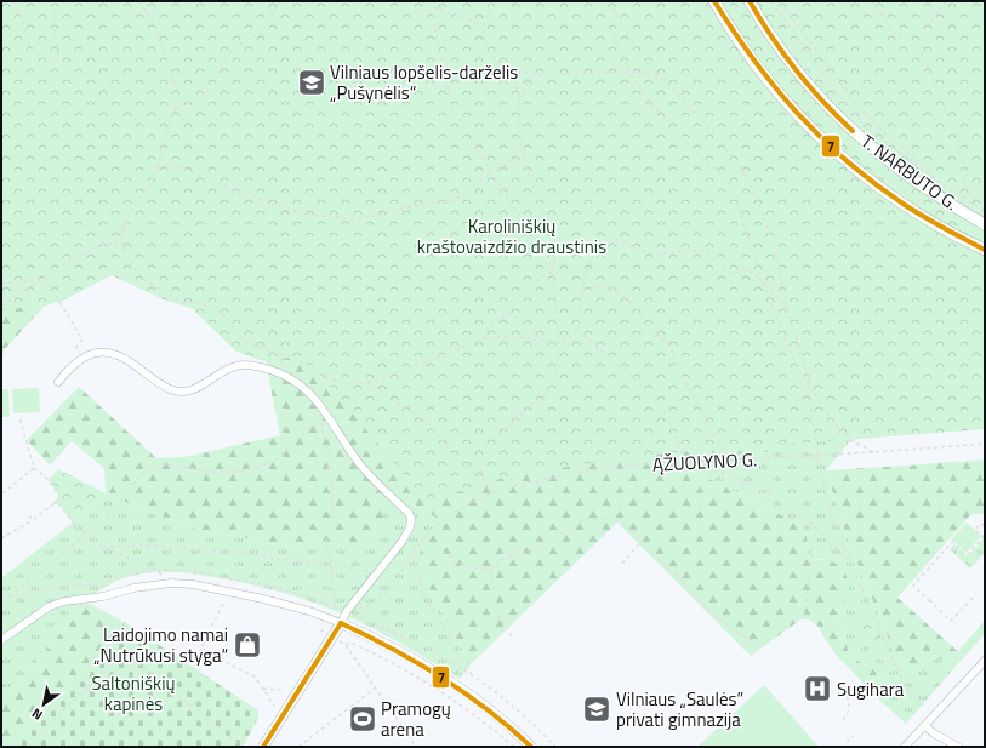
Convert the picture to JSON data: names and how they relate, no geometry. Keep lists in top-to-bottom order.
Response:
{
  "streets": {
    "main road": ["T. NARBUTO G."],
    "path": ["ĄŽUOLYNO G."]
  },
  "parks": ["Karoliniškių kraštovaizdžio draustinis", "Saltoniškių kapinės"],
  "places": {
    "school or university": ["Vilniaus lopšelis-darželis „Pušynėlis“", "Vilniaus „Saulės” privati gimnazija"],
    "shop": ["Laidojimo namai „Nutrūkusi styga“"],
    "hospital": ["Sugihara"],
    "sports": ["Pramogų arena"]
  },
  "lines": ["transit line 7"],
  "north": "bottom left"
}
